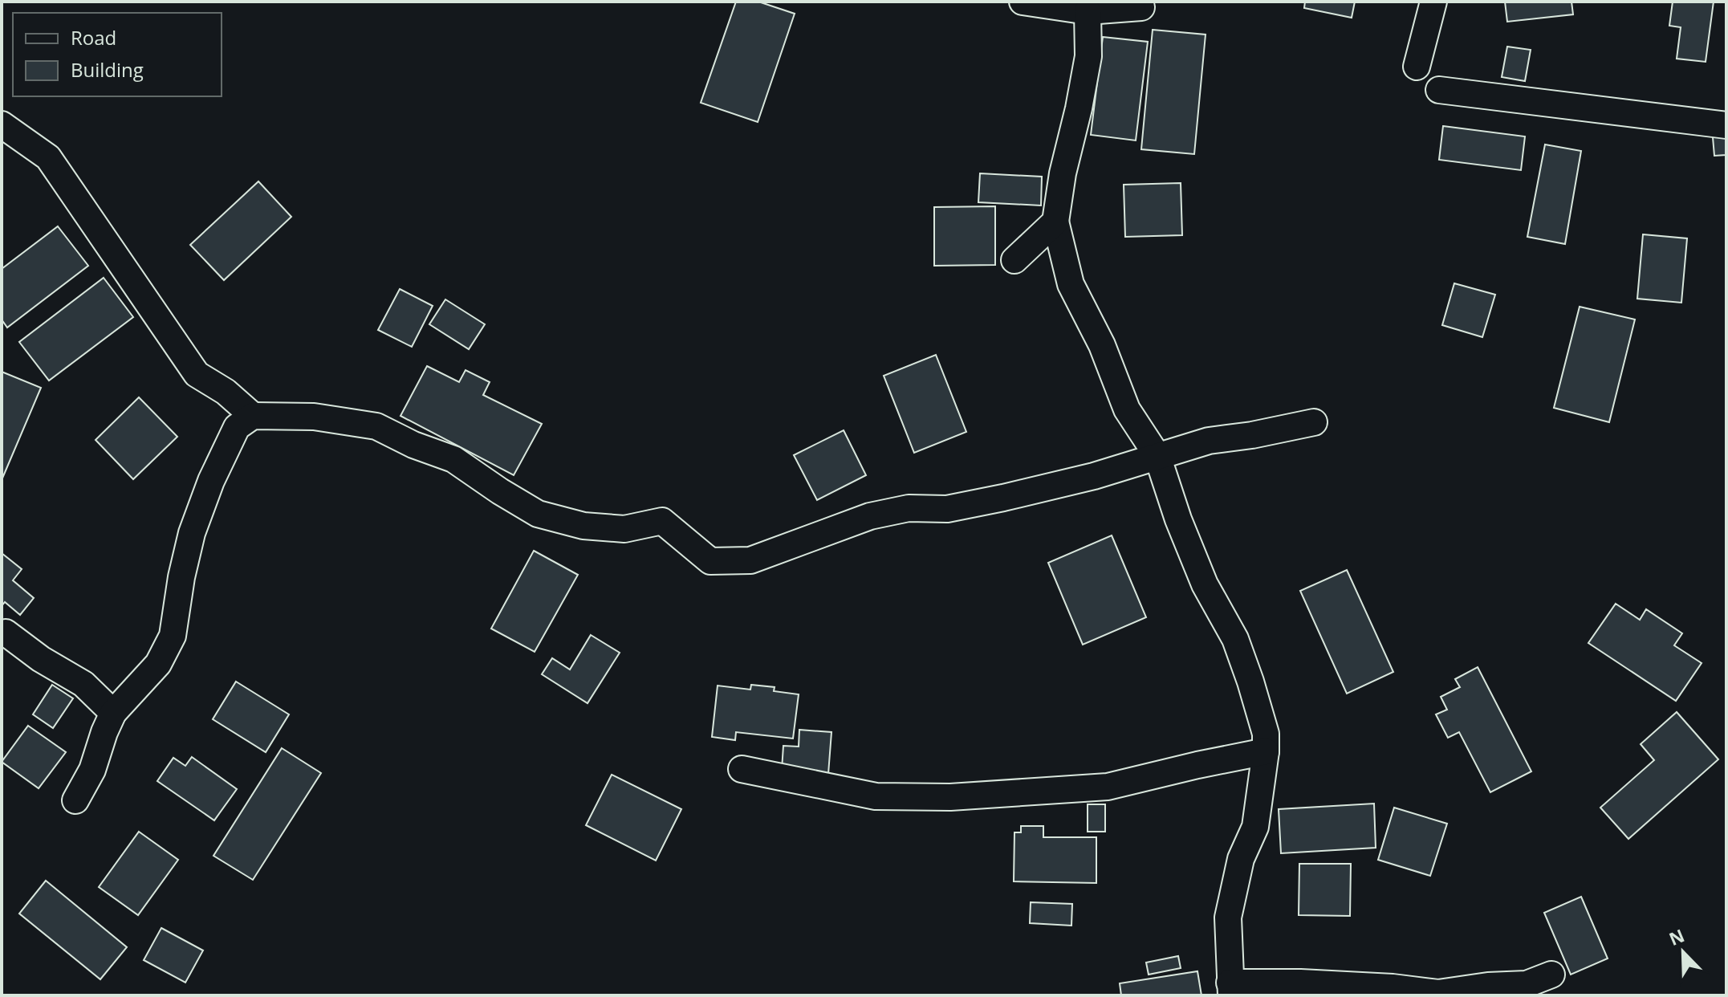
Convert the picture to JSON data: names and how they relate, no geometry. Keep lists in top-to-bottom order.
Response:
{
  "legend": ["Road", "Building"],
  "north": "top left"
}
